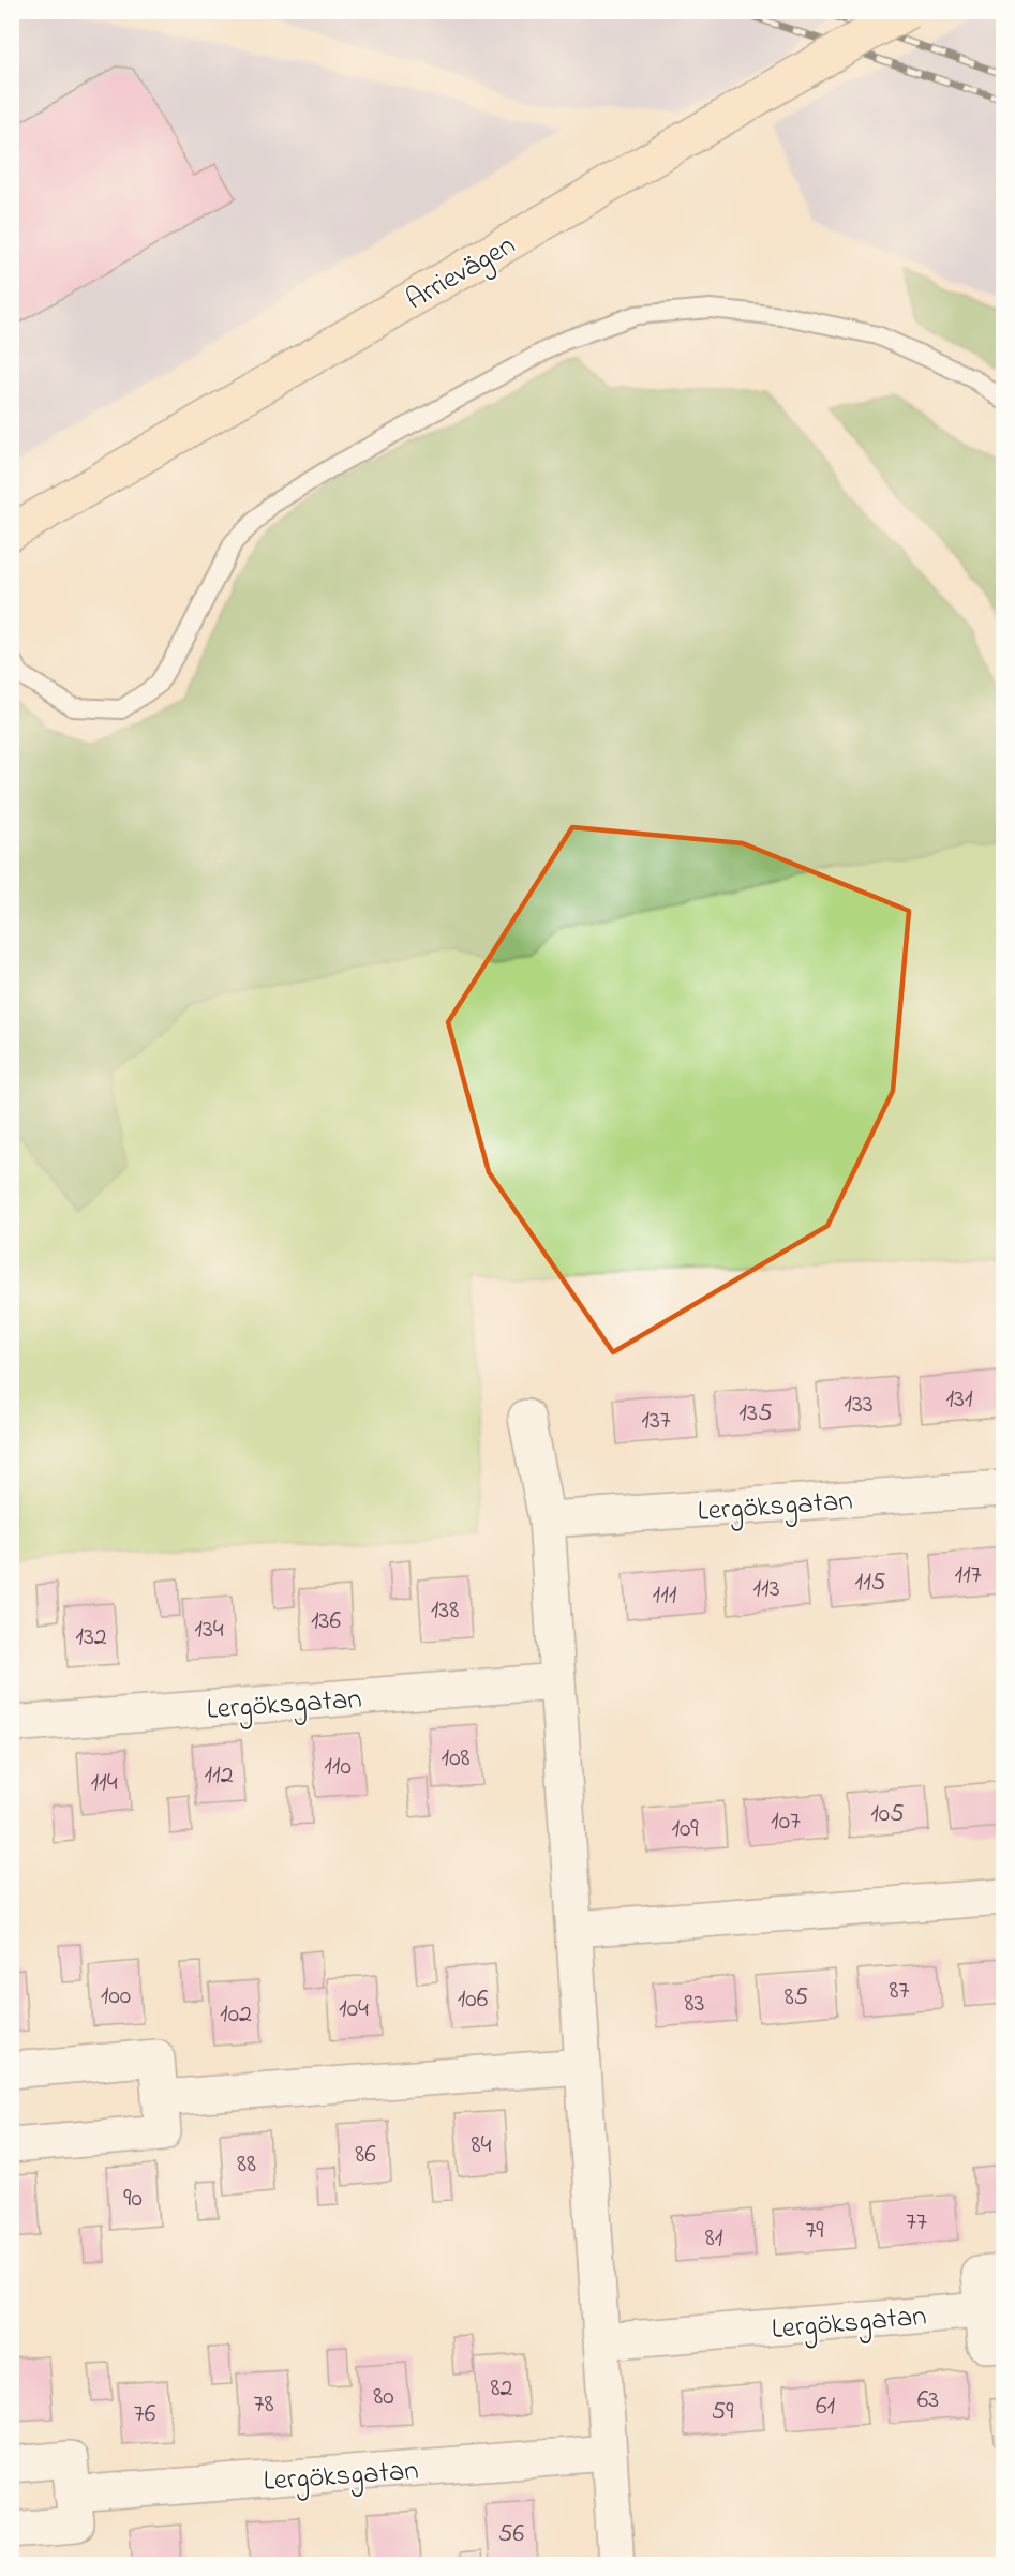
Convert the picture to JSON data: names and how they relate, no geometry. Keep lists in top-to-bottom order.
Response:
{
  "streets": {
    "main road": ["Arrievägen"],
    "street": ["Lergöksgatan"]
  },
  "house_numbers": [
    "131",
    "133",
    "135",
    "137",
    "117",
    "115",
    "113",
    "111",
    "138",
    "136",
    "134",
    "132",
    "108",
    "110",
    "112",
    "114",
    "105",
    "107",
    "109",
    "87",
    "100",
    "85",
    "106",
    "83",
    "104",
    "102",
    "84",
    "86",
    "88",
    "90",
    "77",
    "79",
    "81",
    "82",
    "80",
    "63",
    "78",
    "61",
    "59",
    "76",
    "56"
  ]
}
